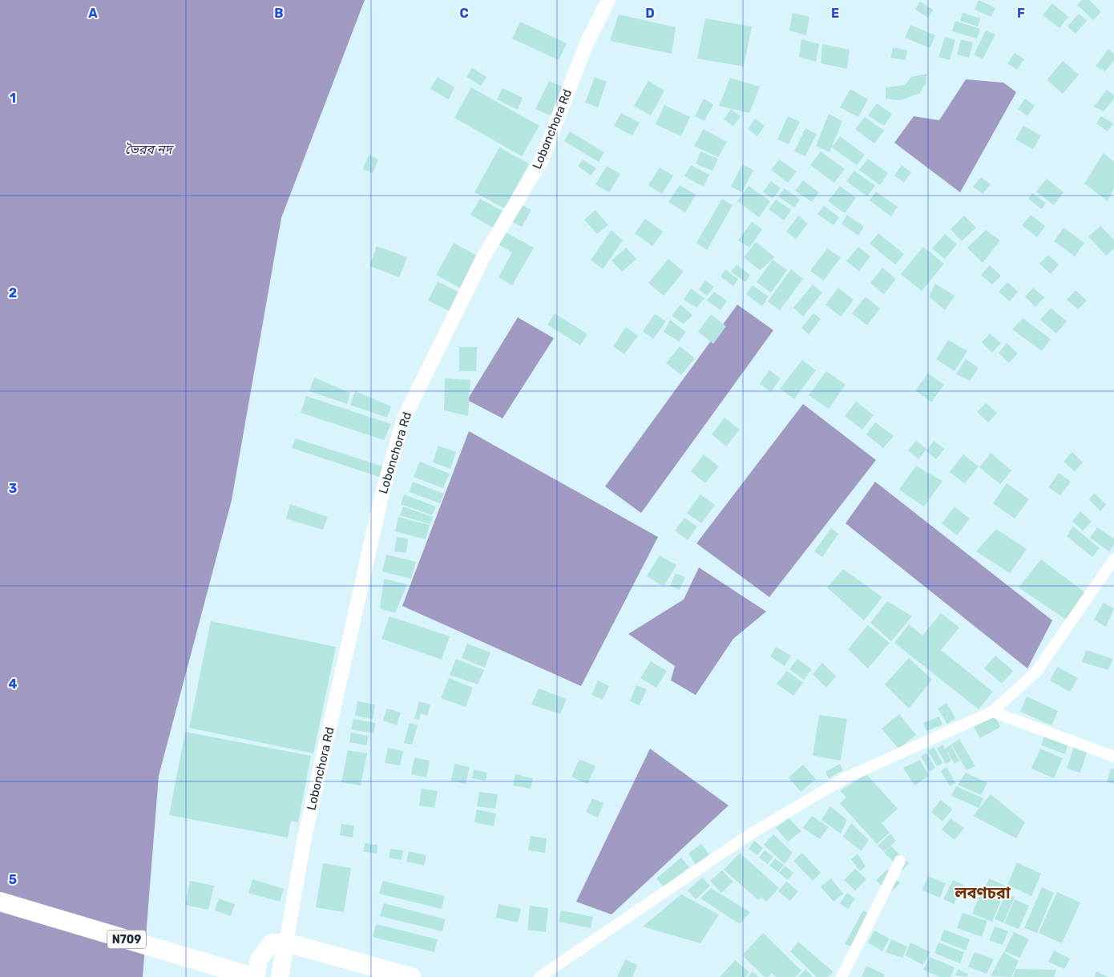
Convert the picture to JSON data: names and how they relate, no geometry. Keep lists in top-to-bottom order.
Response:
{
  "streets": {
    "highway": ["N709"],
    "street": ["Lobonchora Rd"]
  },
  "districts": ["লবণচরা"],
  "water": ["ভৈরব নদ"],
  "grid": {
    "columns": [
      "A",
      "B",
      "C",
      "D",
      "E",
      "F"
    ],
    "rows": [
      "1",
      "2",
      "3",
      "4",
      "5"
    ]
  }
}
